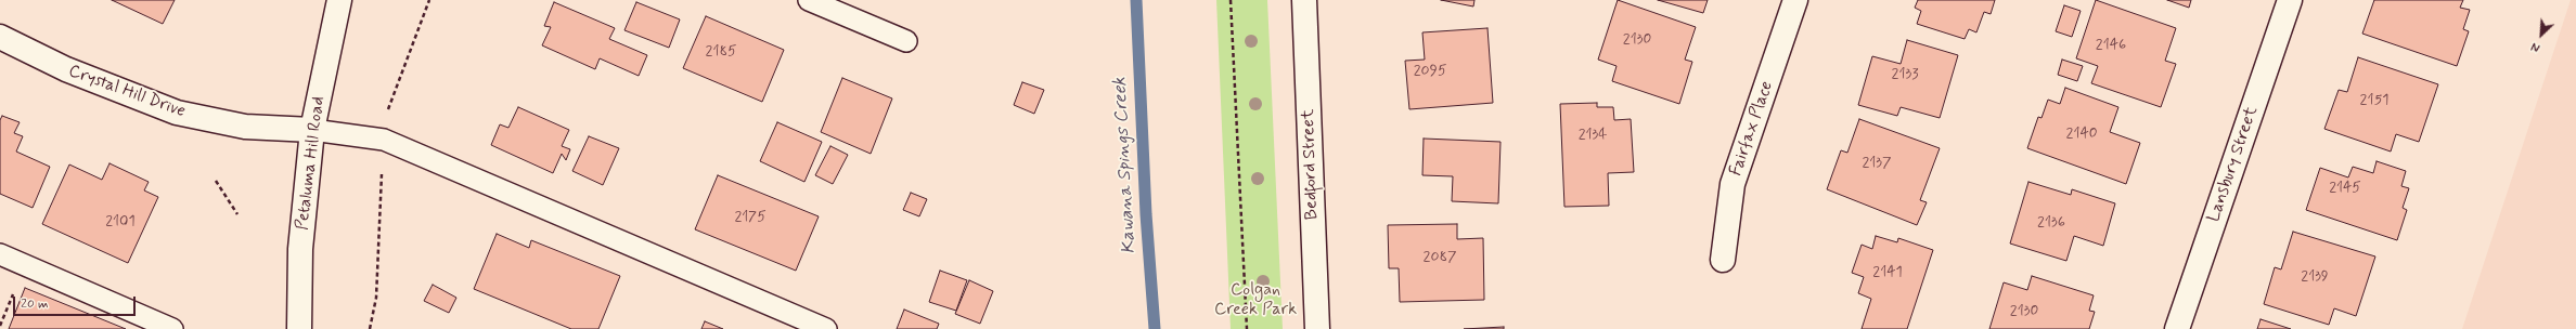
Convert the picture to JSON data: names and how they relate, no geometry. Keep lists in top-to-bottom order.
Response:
{
  "streets": {
    "street": [
      "Crystal Hill Drive",
      "Fairfax Place",
      "Petaluma Hill Road",
      "Bedford Street",
      "Lansbury Street"
    ]
  },
  "crossings": [
    ["Crystal Hill Drive", "Petaluma Hill Road"]
  ],
  "water": ["Kawana Spings Creek"],
  "parks": ["Colgan Creek Park"],
  "house_numbers": [
    "2130",
    "2146",
    "2185",
    "2095",
    "2133",
    "2151",
    "2140",
    "2134",
    "2137",
    "2145",
    "2175",
    "2101",
    "2136",
    "2087",
    "2141",
    "2139",
    "2130"
  ],
  "scale_bar": "20 m",
  "north": "bottom left"
}
